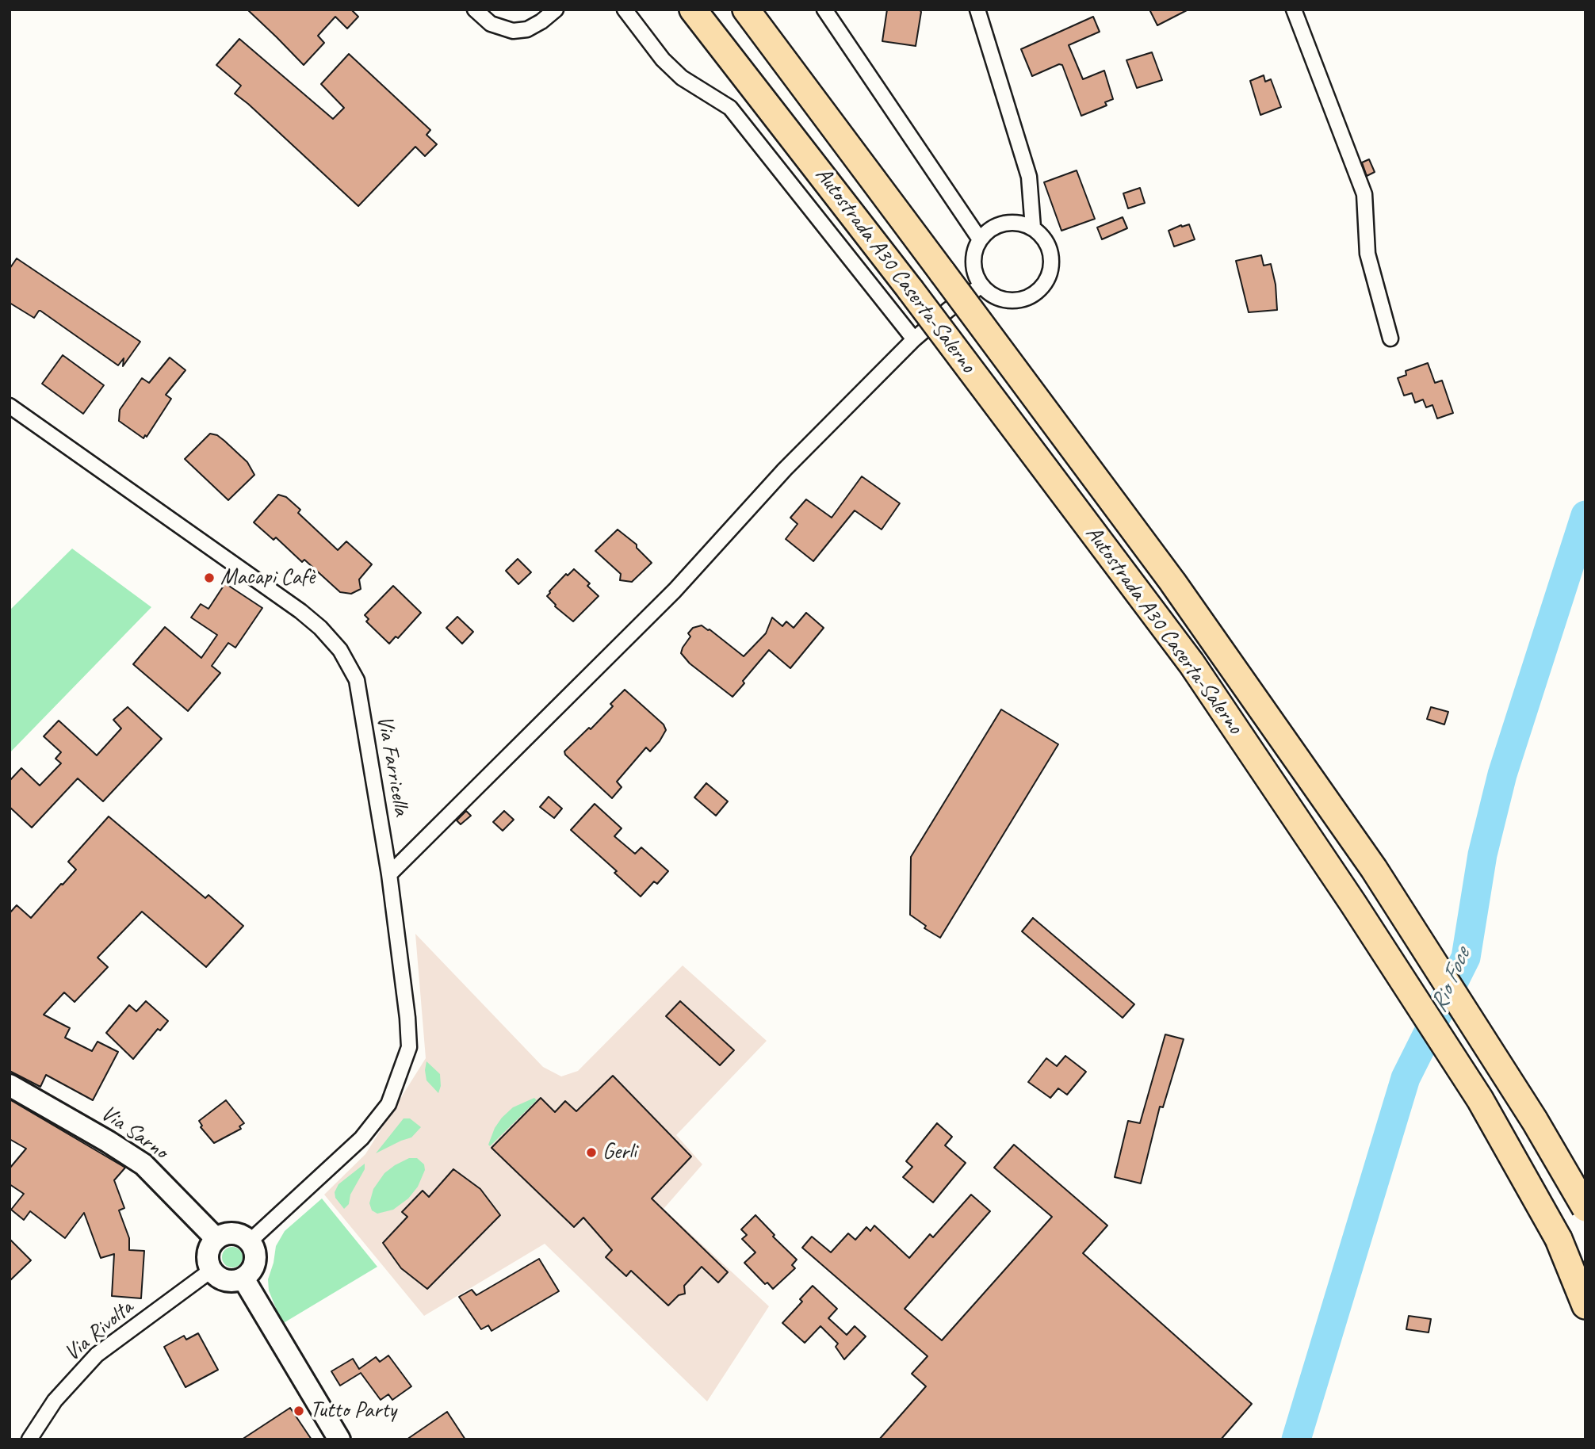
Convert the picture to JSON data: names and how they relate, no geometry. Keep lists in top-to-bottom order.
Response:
{
  "streets": {
    "highway": ["Autostrada A30 Caserta-Salerno"],
    "main road": ["Via Sarno"],
    "street": ["Via Farricella", "Via Rivolta"]
  },
  "crossings": [
    ["Via Farricella", "Via Sarno"],
    ["Via Farricella", "Via Rivolta"],
    ["Via Sarno", "Via Rivolta"]
  ],
  "water": ["Rio Foce"],
  "places": ["Macapi Cafè", "Gerli", "Tutto Party"]
}
